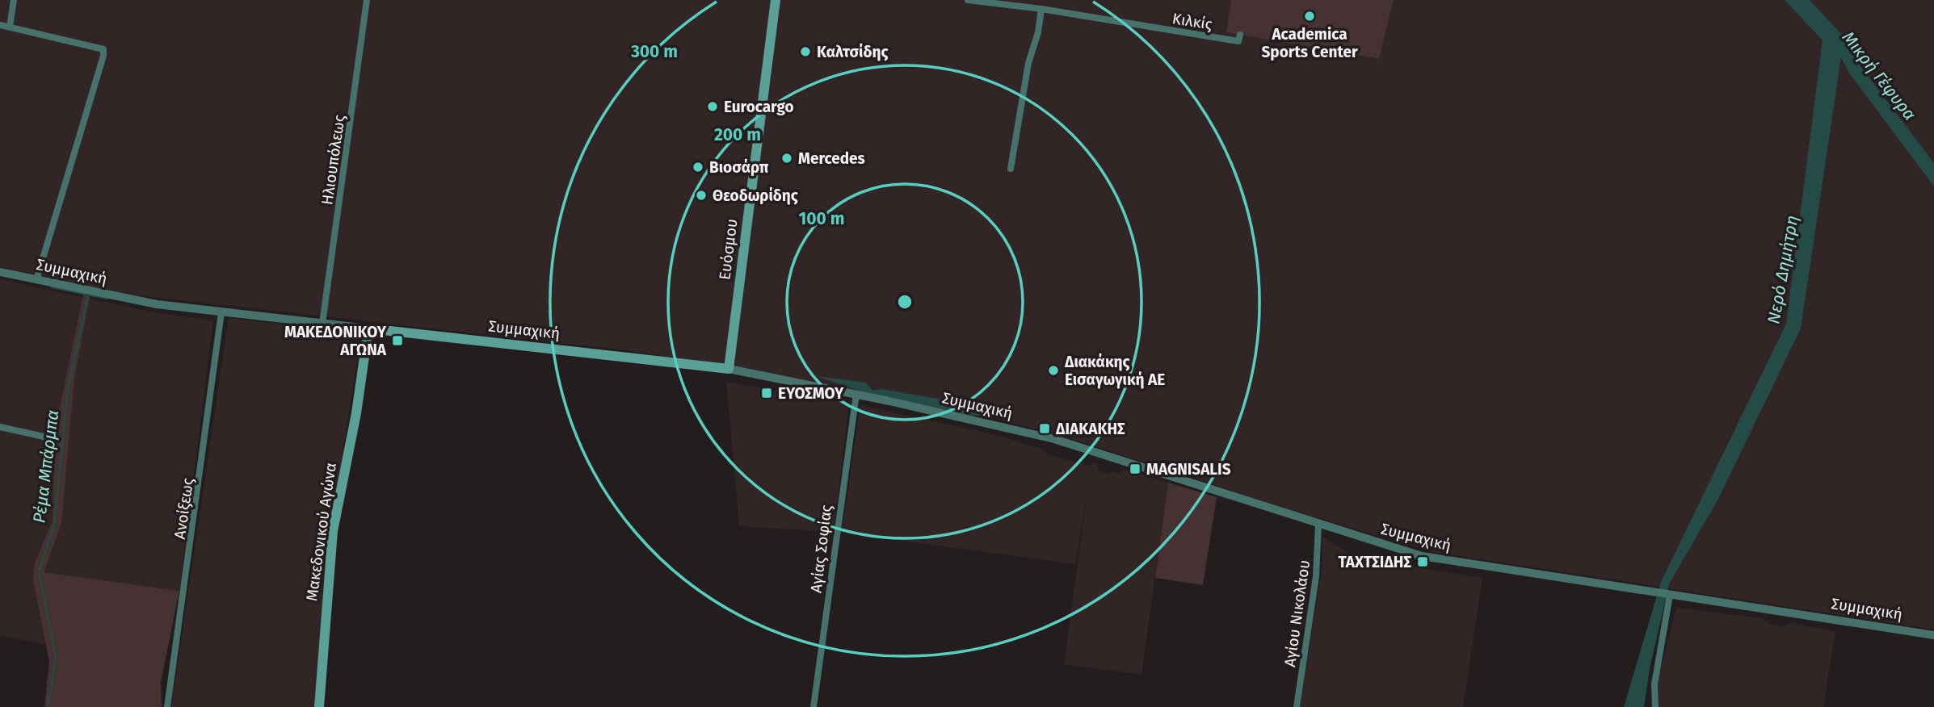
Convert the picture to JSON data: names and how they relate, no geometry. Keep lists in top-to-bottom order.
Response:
{
  "streets": {
    "main road": ["Ευόσμου", "Συμμαχική", "Μακεδονικού Αγώνα"],
    "street": [
      "Κιλκίς",
      "Ηλιουπόλεως",
      "Ανοίξεως",
      "Αγίας Σοφίας",
      "Αγίου Νικολάου"
    ]
  },
  "crossings": [
    ["Ηλιουπόλεως", "Συμμαχική"],
    ["Ευόσμου", "Συμμαχική"],
    ["Συμμαχική", "Ανοίξεως"],
    ["Συμμαχική", "Μακεδονικού Αγώνα"],
    ["Συμμαχική", "Αγίας Σοφίας"],
    ["Συμμαχική", "Αγίου Νικολάου"]
  ],
  "water": ["Μικρή Γέφυρα", "Νερό Δημήτρη", "Ρέμα Μπάρμπα"],
  "places": {
    "other": [
      "Academica Sports Center",
      "Καλτσίδης",
      "Eurocargo",
      "Mercedes",
      "Βιοσάρπ",
      "Θεοδωρίδης",
      "Διακάκης Εισαγωγική ΑΕ"
    ],
    "transit": [
      "ΜΑΚΕΔΟΝΙΚΟΥ ΑΓΩΝΑ",
      "ΕΥΟΣΜΟΥ",
      "ΔΙΑΚΑΚΗΣ",
      "MAGNISALIS",
      "ΤΑΧΤΣΙΔΗΣ"
    ]
  },
  "rings": ["300 m", "200 m", "100 m"]
}
